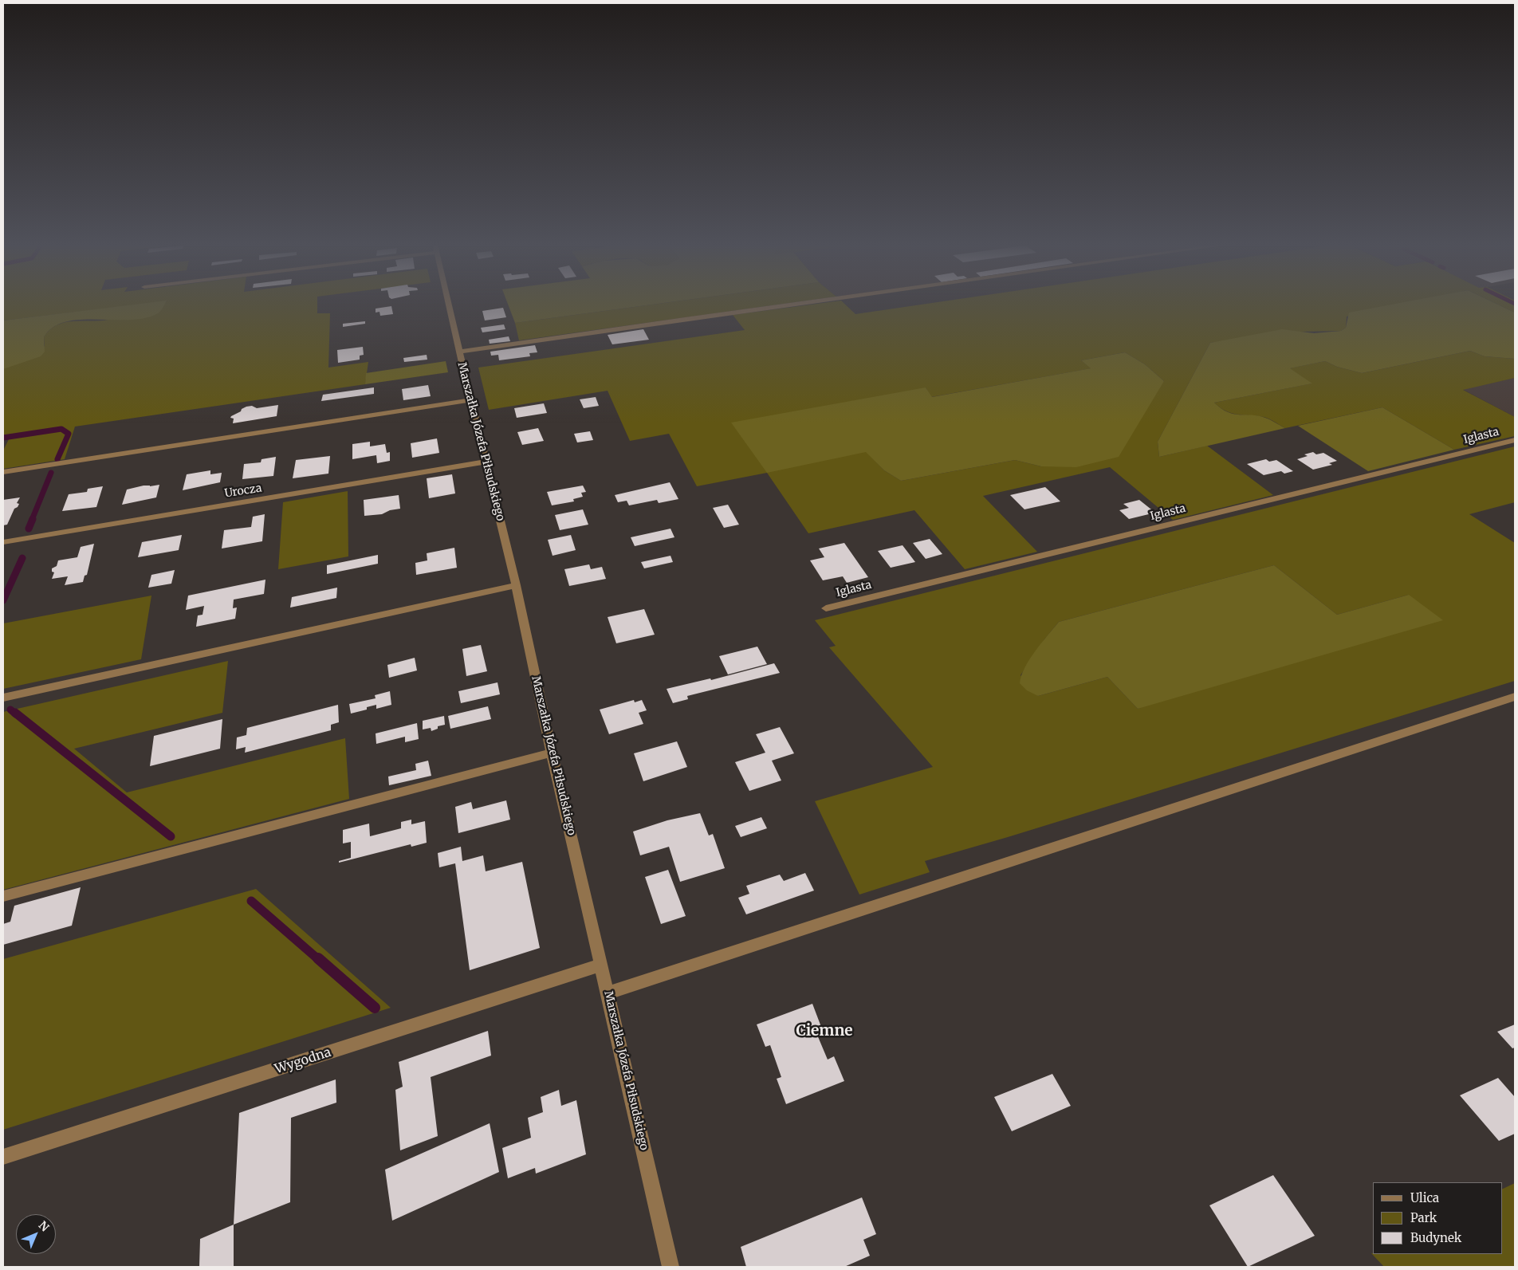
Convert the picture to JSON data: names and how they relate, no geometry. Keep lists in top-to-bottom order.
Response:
{
  "streets": {
    "street": [
      "Iglasta",
      "Marszałka Józefa Piłsudskiego",
      "Urocza",
      "Wygodna"
    ]
  },
  "crossings": [
    ["Marszałka Józefa Piłsudskiego", "Urocza"],
    ["Marszałka Józefa Piłsudskiego", "Wygodna"]
  ],
  "districts": ["Ciemne"],
  "legend": ["Ulica", "Park", "Budynek"],
  "north": "top right"
}
